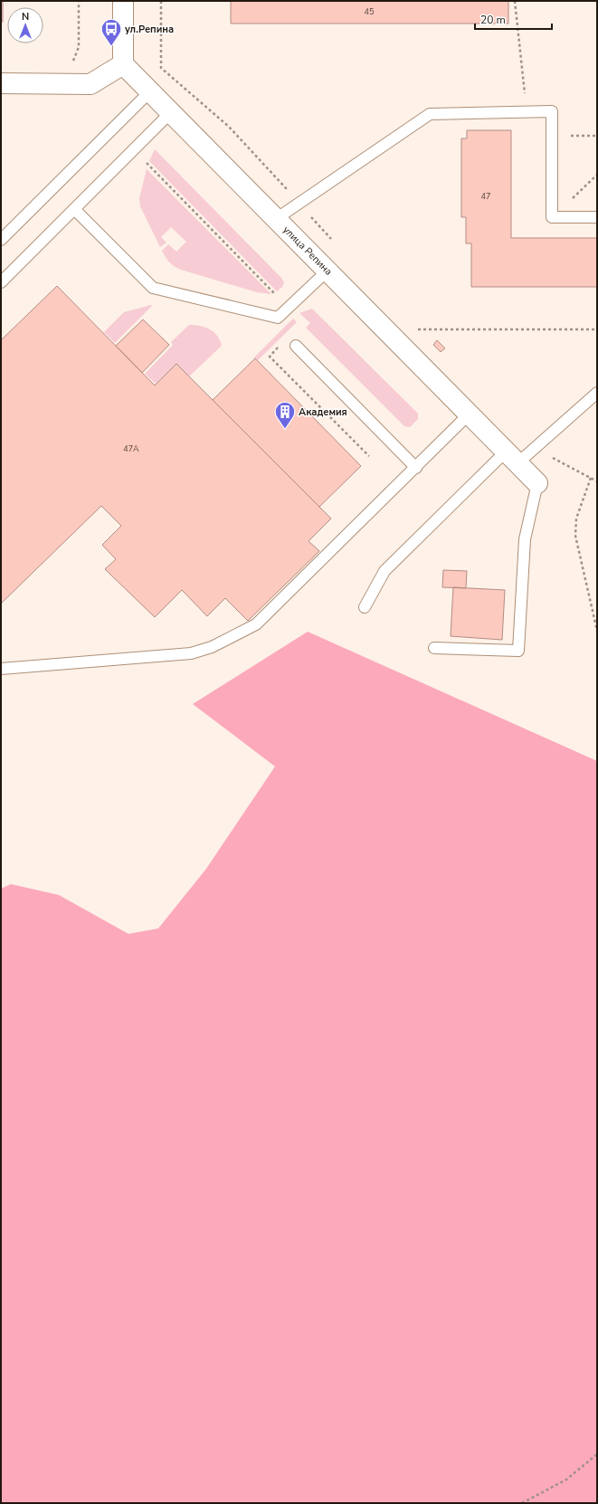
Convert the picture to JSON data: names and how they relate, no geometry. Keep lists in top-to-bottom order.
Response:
{
  "streets": {
    "street": ["улица Репина"]
  },
  "places": {
    "bus stop": ["ул.Репина"],
    "building": ["Академия"]
  },
  "house_numbers": ["45", "47", "47А"],
  "scale_bar": "20 m",
  "north": "top"
}
